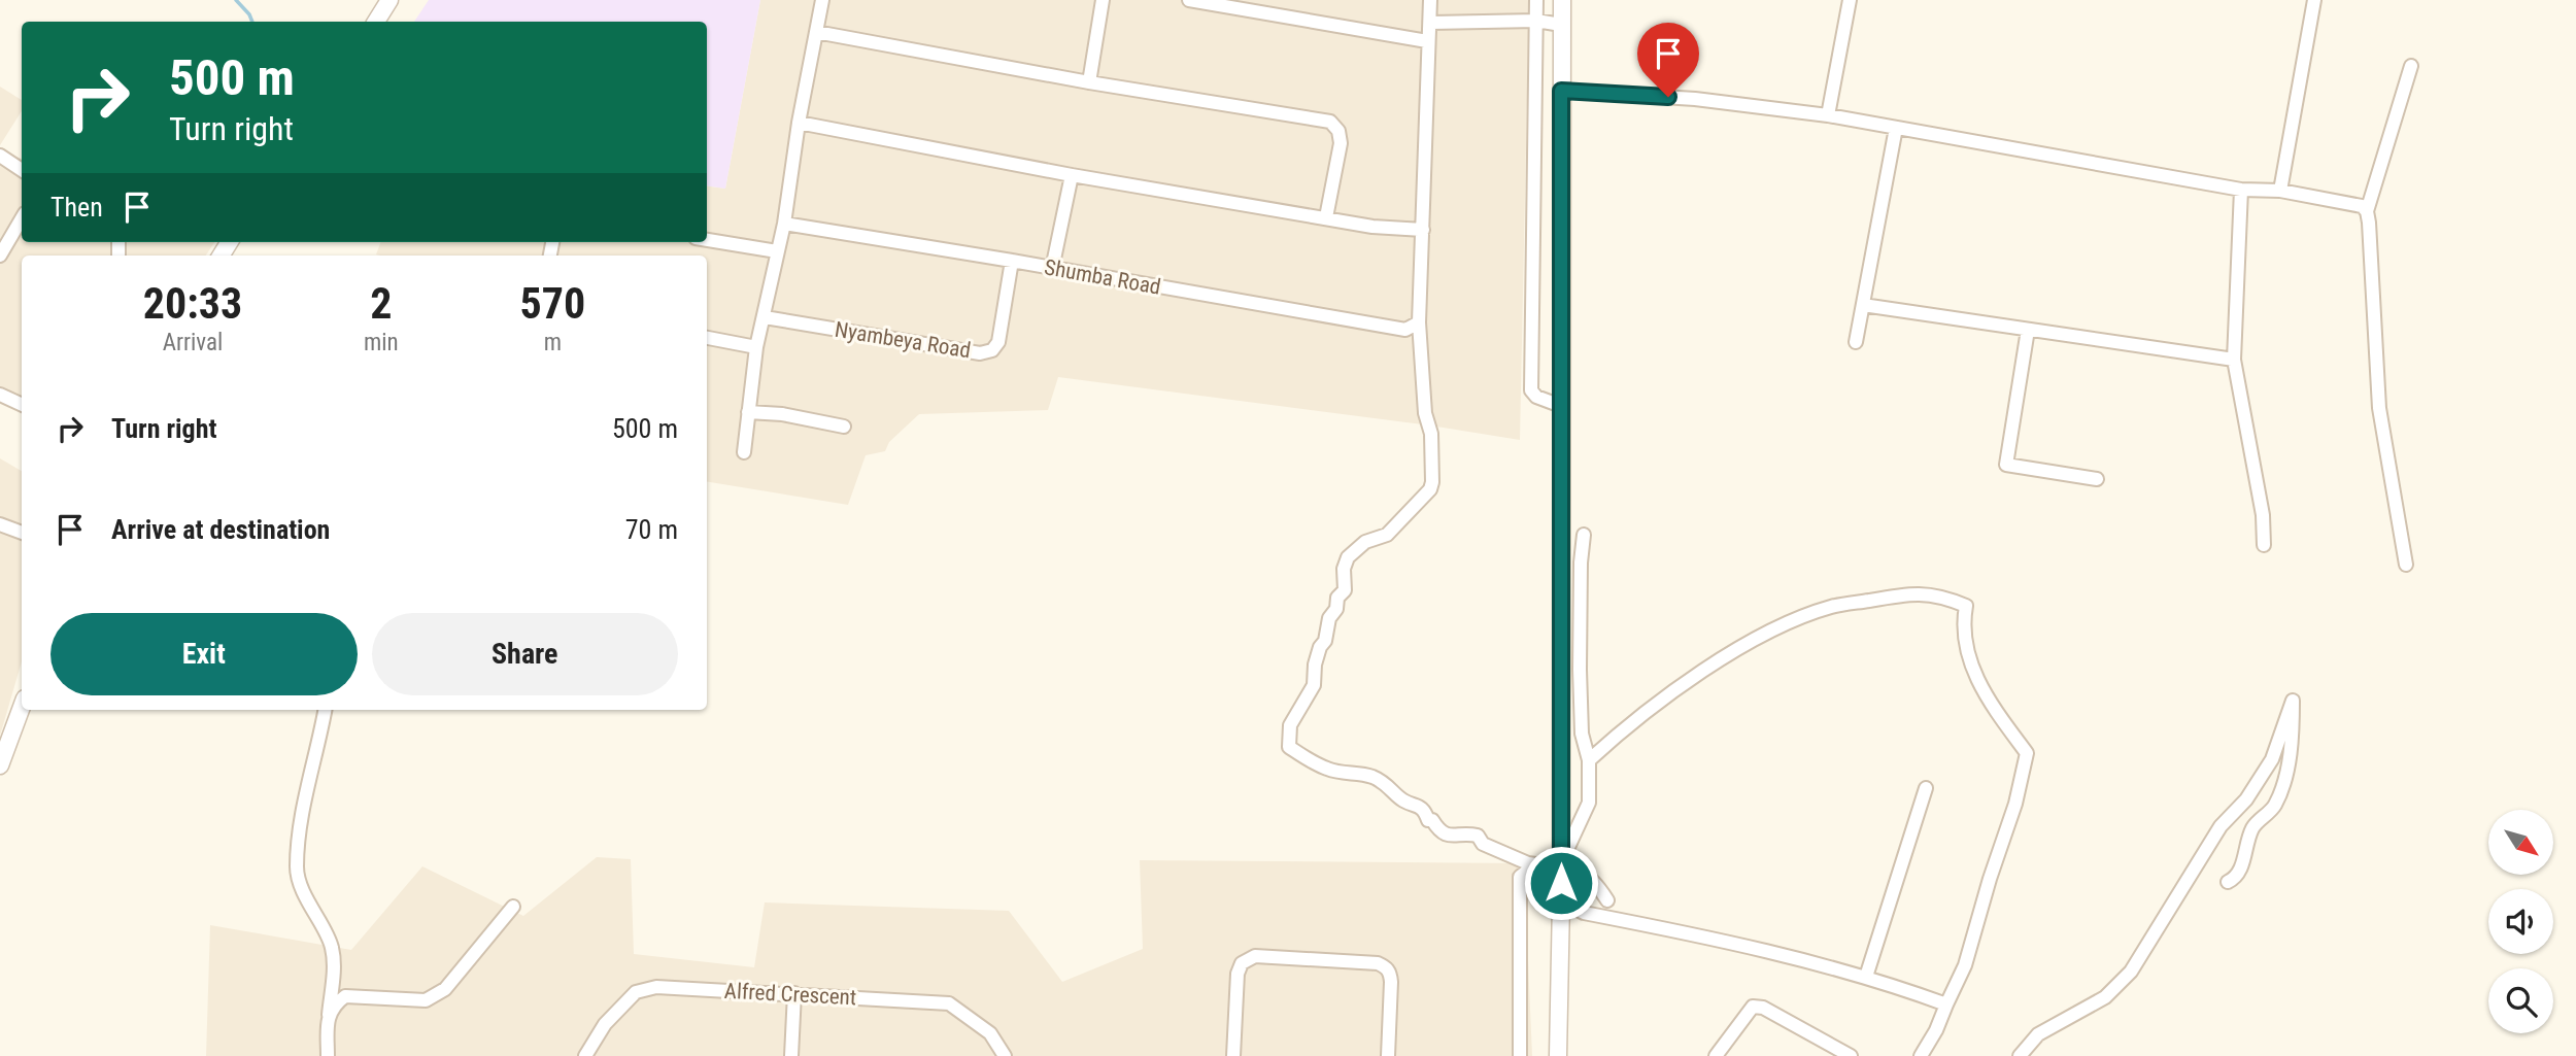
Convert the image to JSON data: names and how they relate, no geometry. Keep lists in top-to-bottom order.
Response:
{
  "streets": {
    "street": ["Shumba Road", "Nyambeya Road", "Alfred Crescent"]
  },
  "crossings": [
    ["Shumba Road", "Nyambeya Road"]
  ],
  "north": "bottom right",
  "page": {
    "turn": ["500 m", "Turn right"],
    "then": "Then",
    "eta": [
      "20:33",
      "Arrival",
      "2",
      "min",
      "570",
      "m"
    ],
    "list": [
      {
        "name": "Turn right",
        "value": "500 m"
      },
      {
        "name": "Arrive at destination",
        "value": "70 m"
      }
    ],
    "buttons": ["Exit", "Share"]
  }
}
